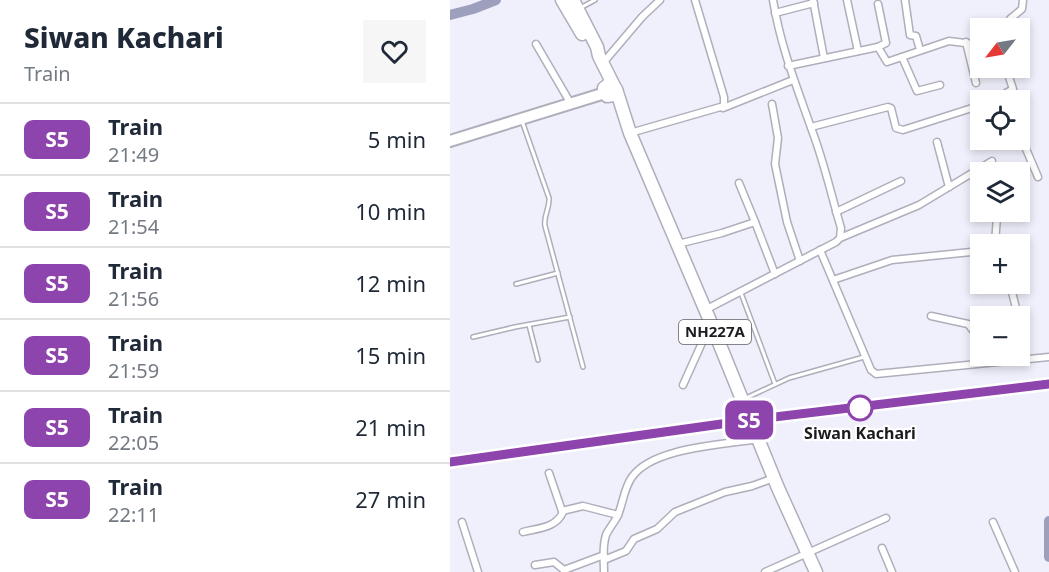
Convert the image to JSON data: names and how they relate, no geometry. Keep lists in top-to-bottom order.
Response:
{
  "streets": {
    "highway": ["NH227A"]
  },
  "places": ["Siwan Kachari"],
  "north": "bottom left",
  "page": {
    "heading": ["Siwan Kachari", "Train"],
    "on_map": "S5",
    "map_buttons": ["+", "−"],
    "list": [
      {
        "mark": "S5",
        "name": "Train",
        "note": "21:49",
        "value": "5 min"
      },
      {
        "mark": "S5",
        "name": "Train",
        "note": "21:54",
        "value": "10 min"
      },
      {
        "mark": "S5",
        "name": "Train",
        "note": "21:56",
        "value": "12 min"
      },
      {
        "mark": "S5",
        "name": "Train",
        "note": "21:59",
        "value": "15 min"
      },
      {
        "mark": "S5",
        "name": "Train",
        "note": "22:05",
        "value": "21 min"
      },
      {
        "mark": "S5",
        "name": "Train",
        "note": "22:11",
        "value": "27 min"
      }
    ]
  }
}
